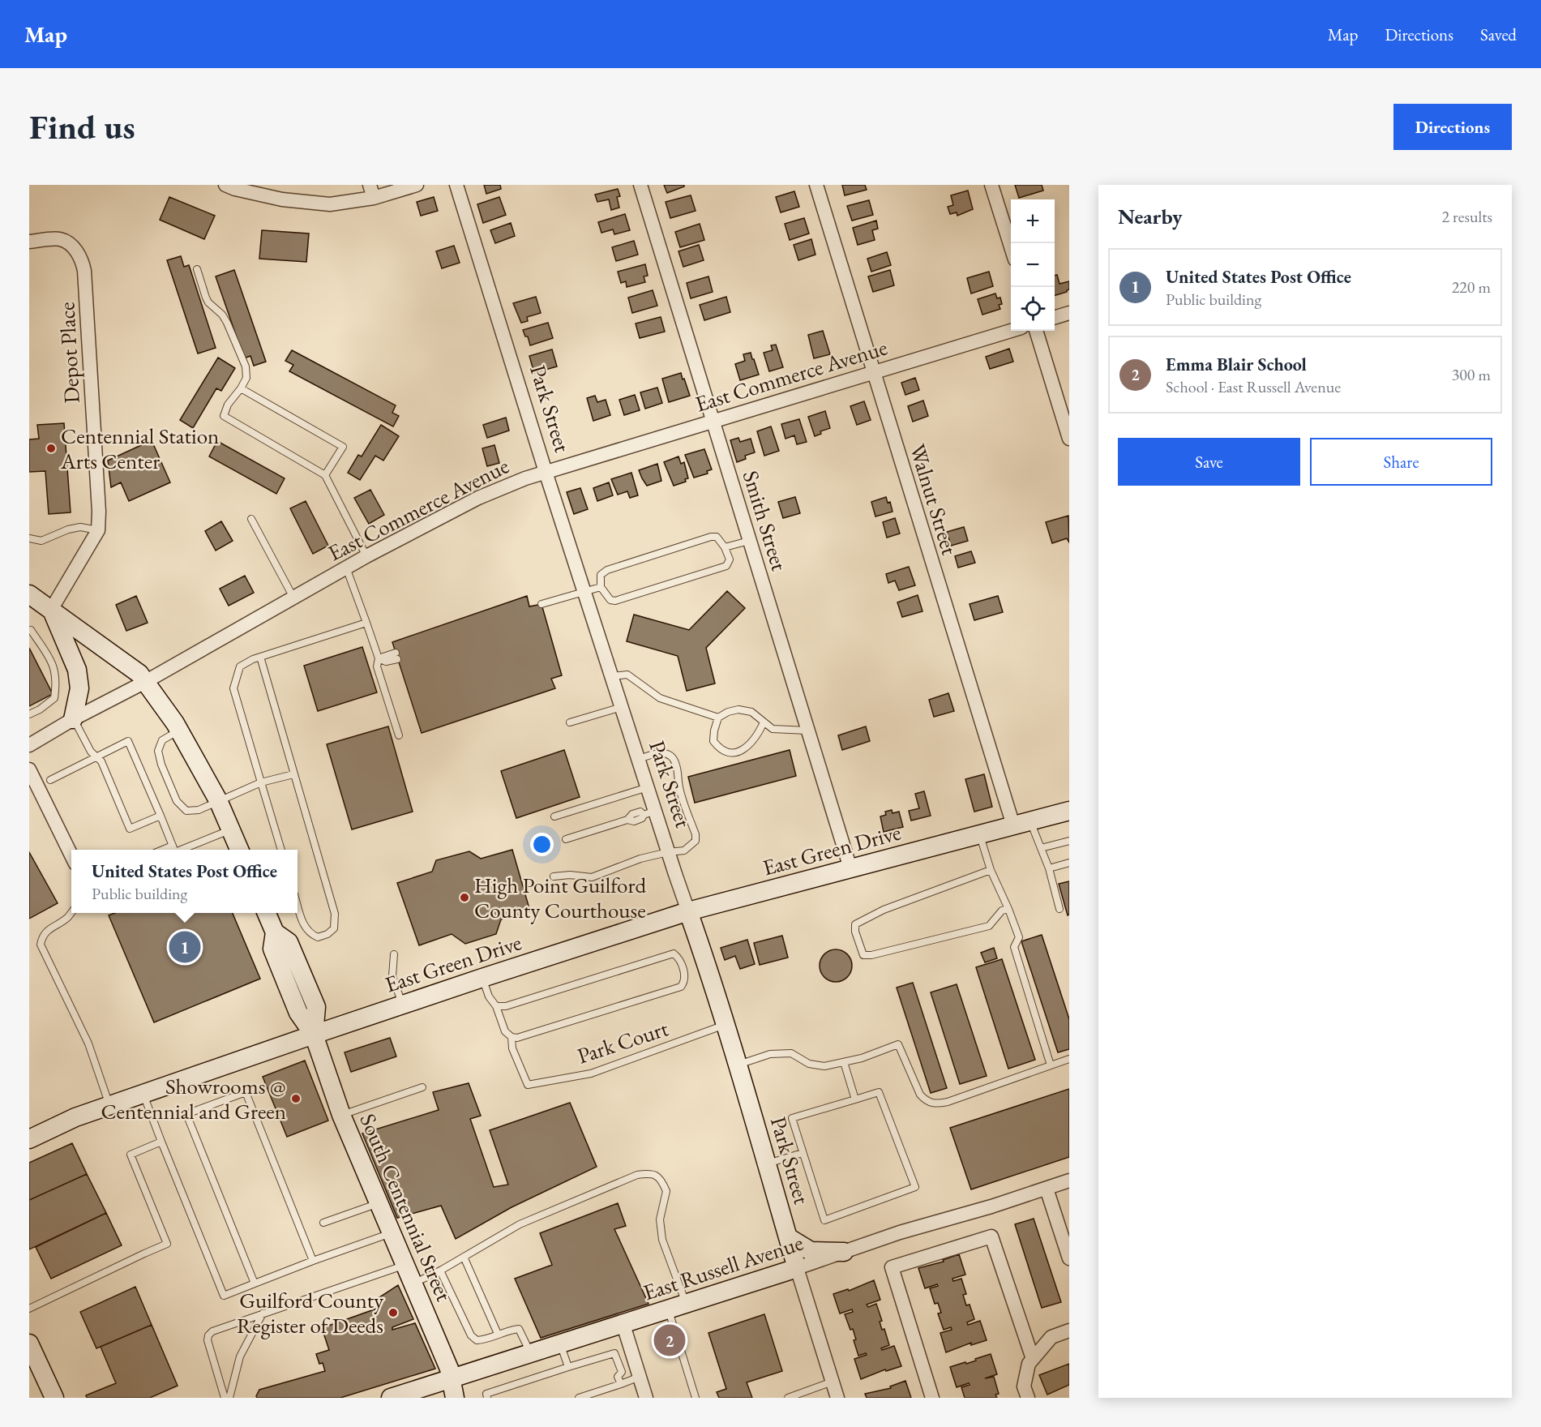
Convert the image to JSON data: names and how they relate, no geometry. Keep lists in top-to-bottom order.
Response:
{
  "streets": {
    "main road": [
      "Park Street",
      "East Green Drive",
      "South Centennial Street",
      "East Russell Avenue"
    ],
    "street": [
      "Depot Place",
      "East Commerce Avenue",
      "Walnut Street",
      "Smith Street"
    ],
    "lane": ["Park Court"]
  },
  "crossings": [
    ["East Commerce Avenue", "Park Street"],
    ["East Commerce Avenue", "Walnut Street"],
    ["East Commerce Avenue", "Smith Street"],
    ["Park Street", "East Green Drive"],
    ["Park Street", "Park Court"],
    ["Park Street", "East Russell Avenue"],
    ["Walnut Street", "East Green Drive"],
    ["Smith Street", "East Green Drive"],
    ["East Green Drive", "South Centennial Street"],
    ["South Centennial Street", "East Russell Avenue"]
  ],
  "places": [
    "Centennial Station Arts Center",
    "High Point Guilford County Courthouse",
    "Showrooms @ Centennial and Green",
    "Guilford County Register of Deeds"
  ],
  "page": {
    "header": "Map",
    "nav": ["Map", "Directions", "Saved"],
    "buttons": [
      "Directions",
      ["Save", "Share"]
    ],
    "title": "Find us",
    "heading": ["Nearby", "2 results"],
    "map_buttons": ["+", "−"],
    "list": [
      {
        "mark": "1",
        "name": "United States Post Office",
        "note": "Public building",
        "value": "220 m"
      },
      {
        "mark": "2",
        "name": "Emma Blair School",
        "note": "School · East Russell Avenue",
        "value": "300 m"
      }
    ],
    "popup": ["United States Post Office", "Public building"],
    "pins": ["1", "2"]
  }
}
